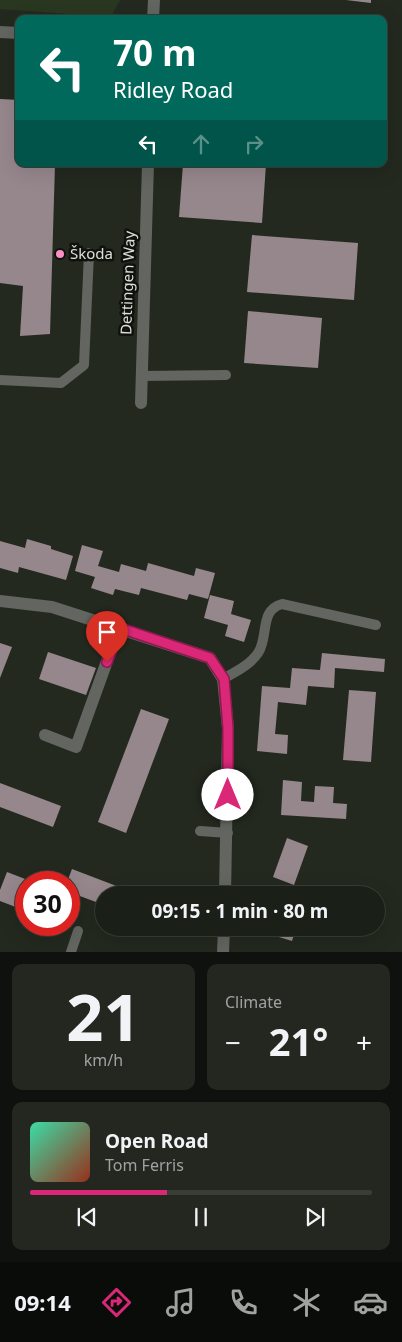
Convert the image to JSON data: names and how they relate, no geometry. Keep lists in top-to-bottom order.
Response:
{
  "streets": {
    "street": ["Dettingen Way"]
  },
  "places": ["Škoda"],
  "page": {
    "turn": ["70 m", "Ridley Road"],
    "limit": "30",
    "trip": "09:15 · 1 min · 80 m",
    "tile": [
      ["21", "km/h"],
      "Climate"
    ],
    "heat": ["−", "21°", "+"],
    "song": ["Open Road", "Tom Ferris"],
    "tabs": "09:14"
  }
}
